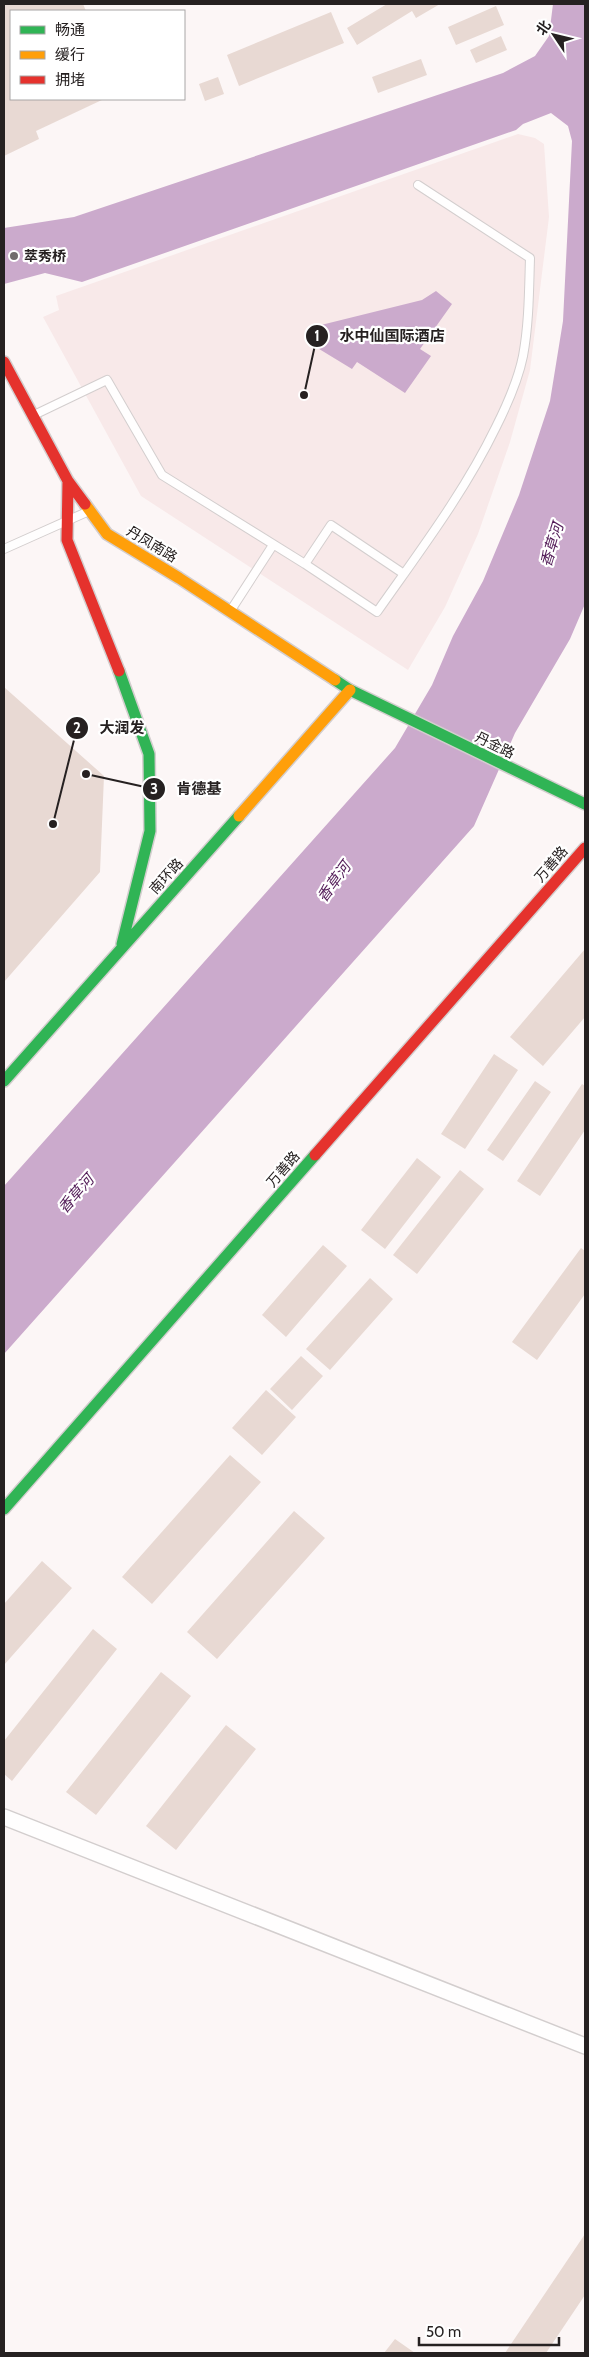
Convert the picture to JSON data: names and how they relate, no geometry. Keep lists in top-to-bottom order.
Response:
{
  "streets": {
    "main road": [
      "丹凤南路",
      "丹金路",
      "万善路",
      "南环路"
    ]
  },
  "crossings": [
    ["丹凤南路", "丹金路"],
    ["丹凤南路", "南环路"],
    ["丹金路", "南环路"]
  ],
  "water": ["香草河"],
  "places": [
    "萃秀桥",
    "水中仙国际酒店",
    "肯德基",
    "大润发"
  ],
  "legend": ["畅通", "缓行", "拥堵"],
  "scale_bar": "50 m",
  "north": "top left"
}
